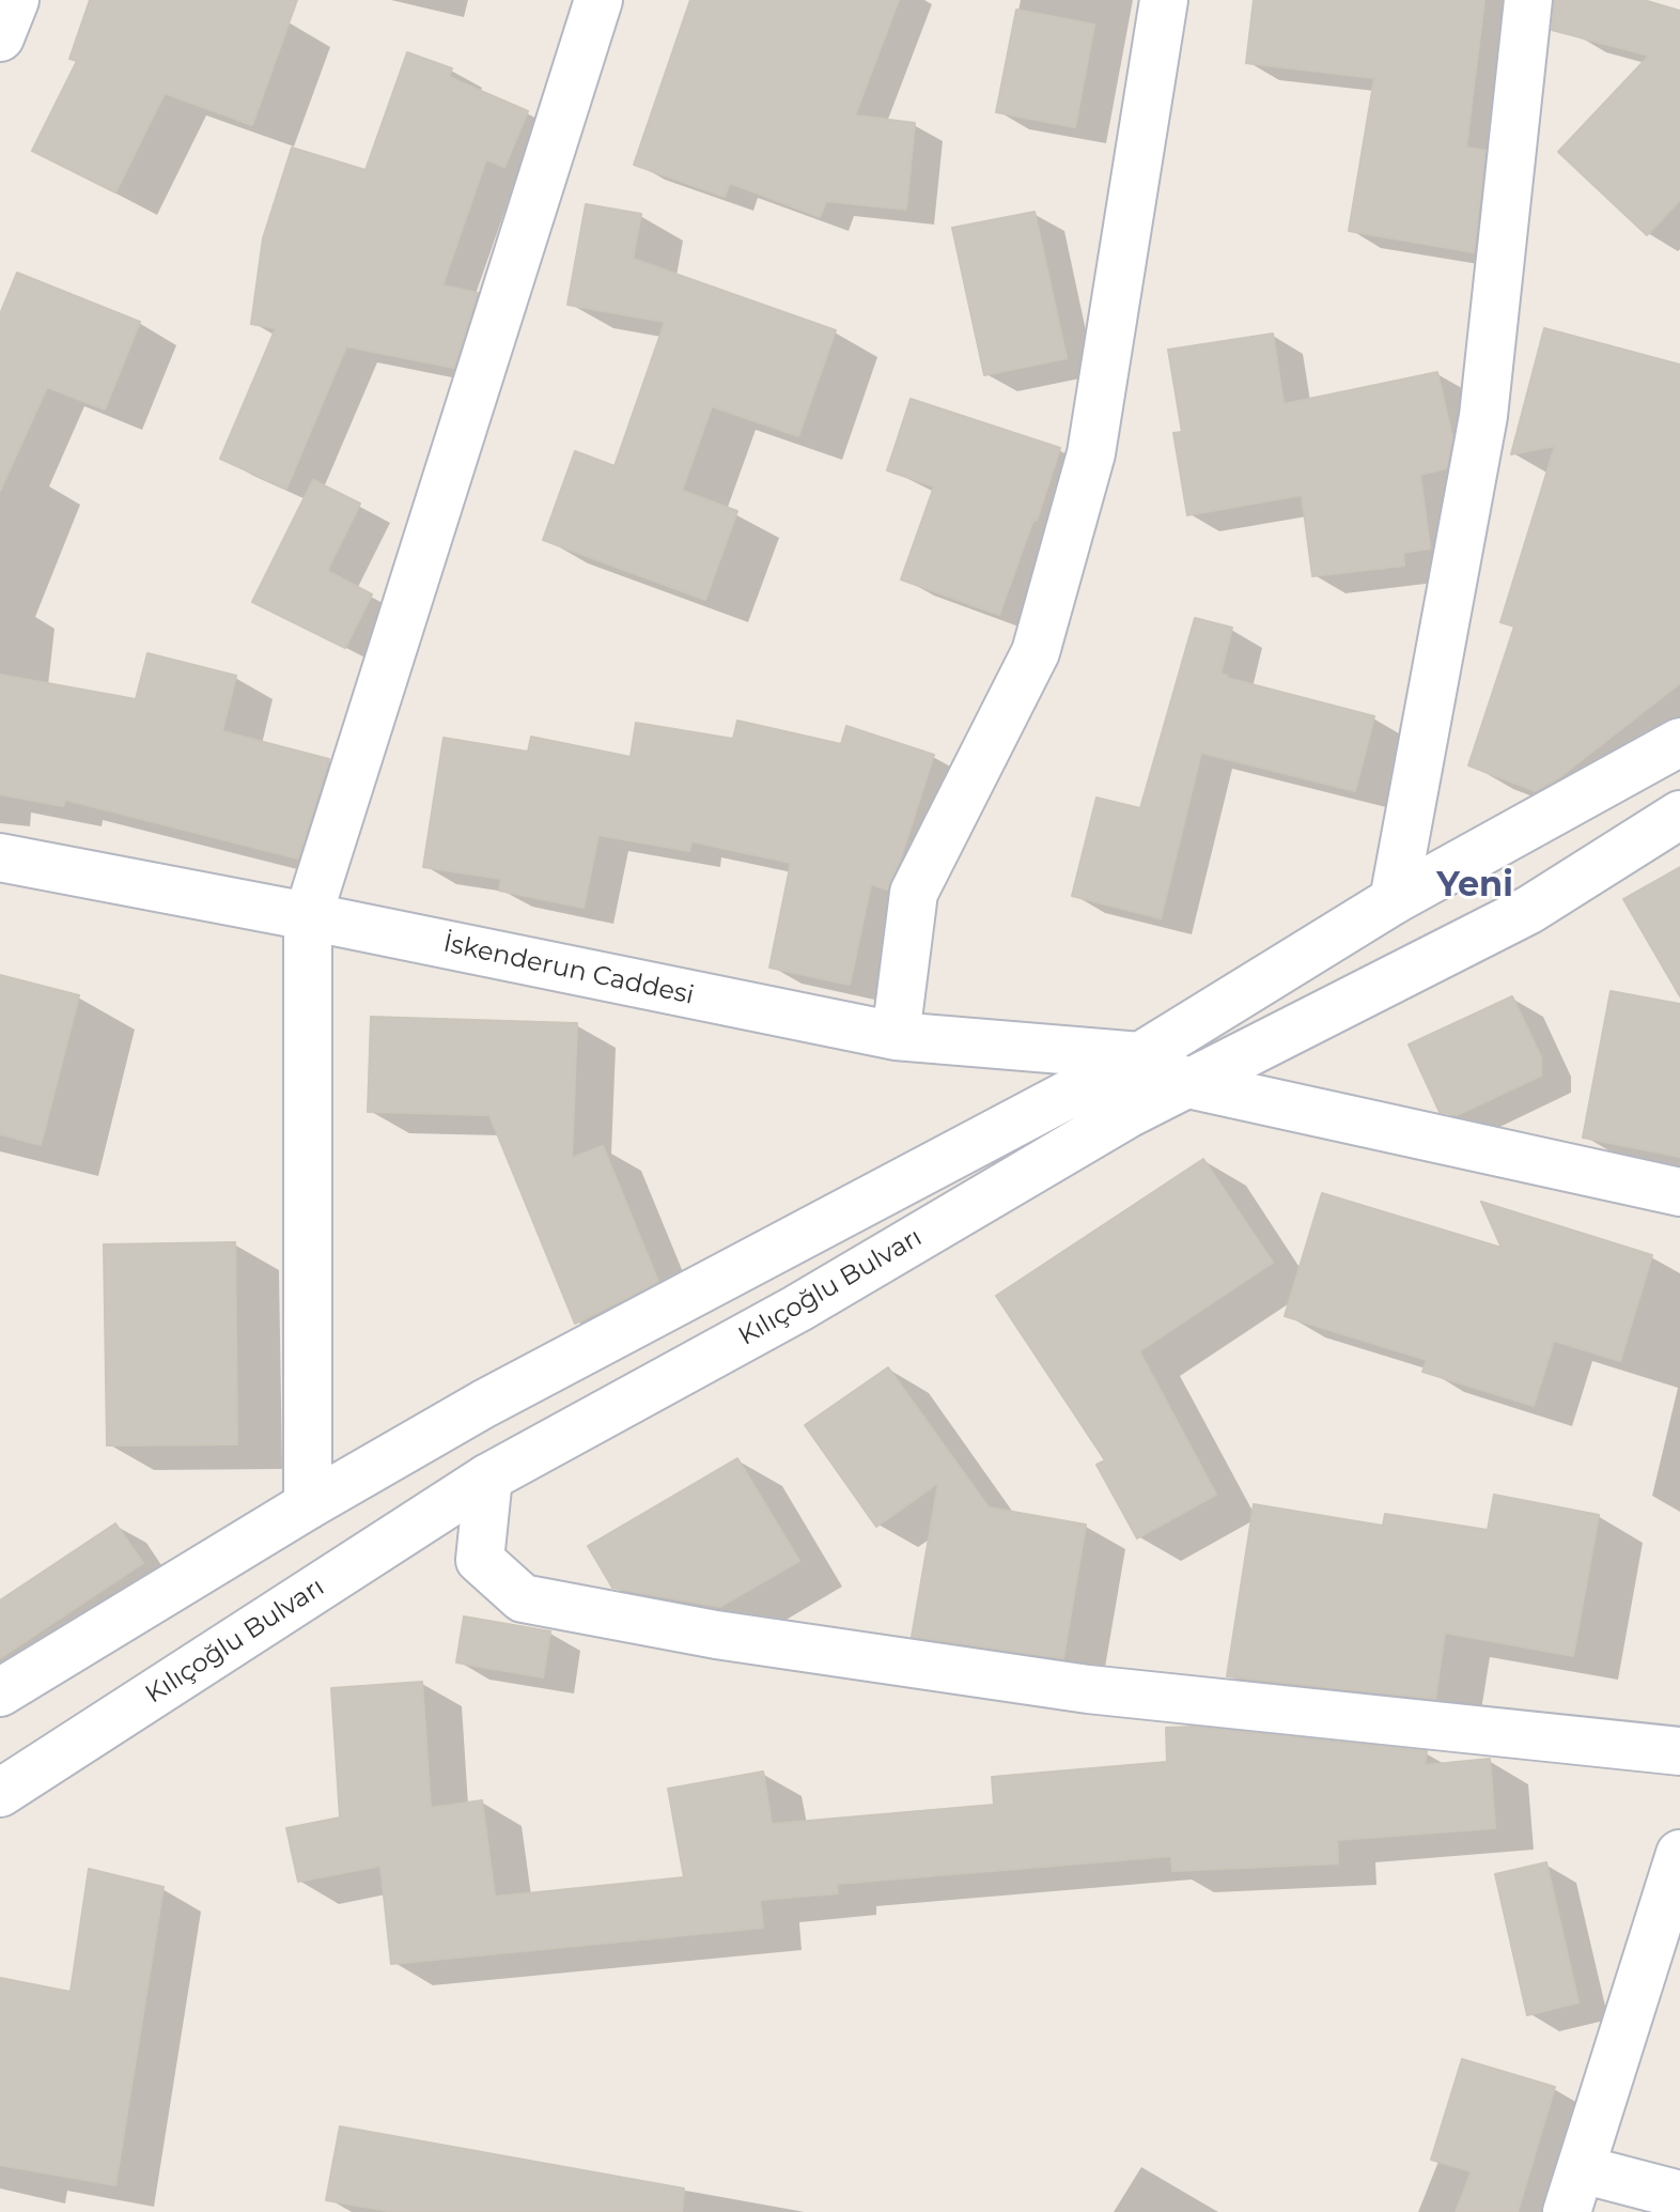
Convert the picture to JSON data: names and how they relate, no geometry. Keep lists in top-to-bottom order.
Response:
{
  "streets": {
    "street": ["İskenderun Caddesi", "Kılıçoğlu Bulvarı"]
  },
  "districts": ["Yeni"]
}
